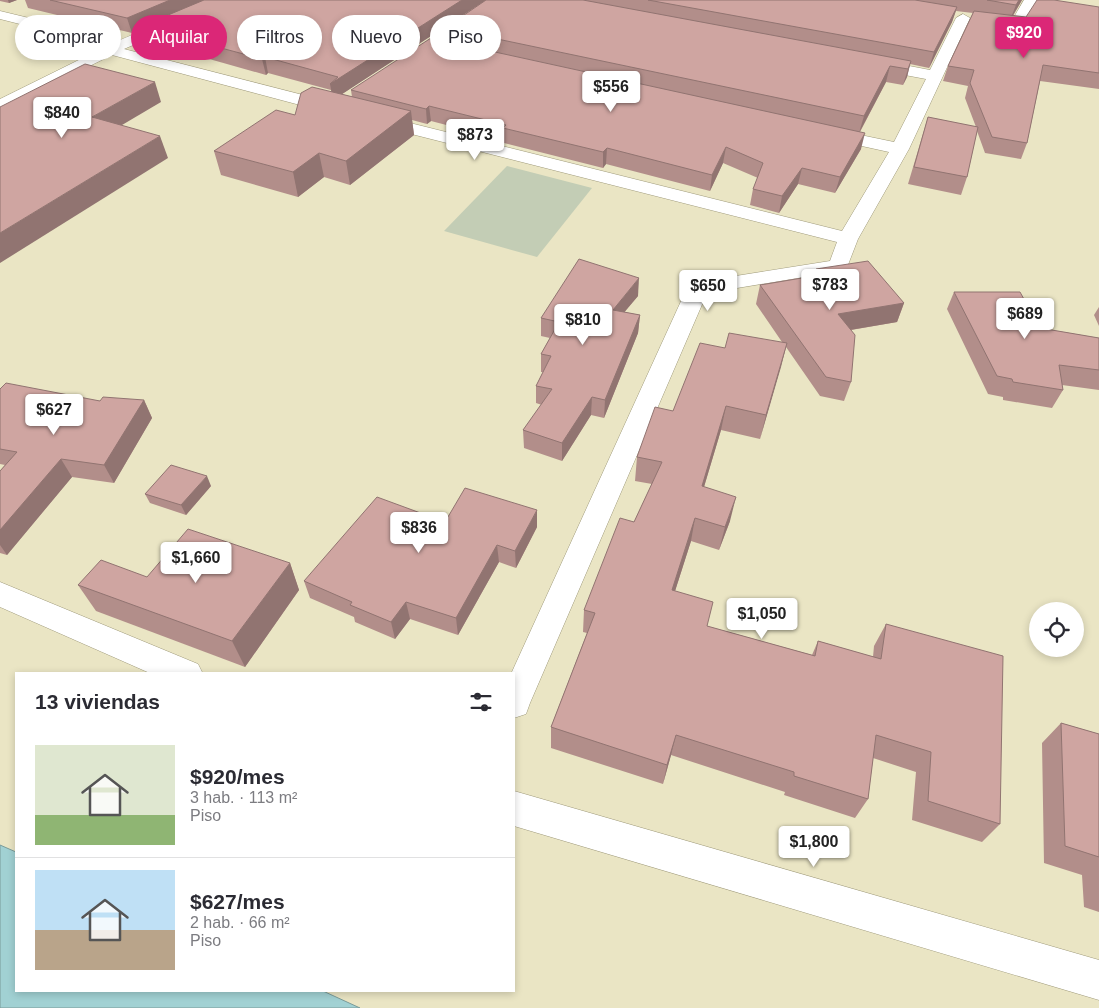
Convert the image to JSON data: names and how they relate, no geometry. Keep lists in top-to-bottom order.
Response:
{
  "page": {
    "chip": [
      "Comprar",
      "Alquilar",
      "Filtros",
      "Nuevo",
      "Piso"
    ],
    "price": [
      "$920",
      "$556",
      "$840",
      "$873",
      "$783",
      "$650",
      "$689",
      "$810",
      "$627",
      "$836",
      "$1,660",
      "$1,050",
      "$1,800"
    ],
    "heading": "13 viviendas",
    "list": [
      {
        "name": "$920/mes",
        "note": "3 hab. · 113 m² · Piso"
      },
      {
        "name": "$627/mes",
        "note": "2 hab. · 66 m² · Piso"
      }
    ]
  }
}
